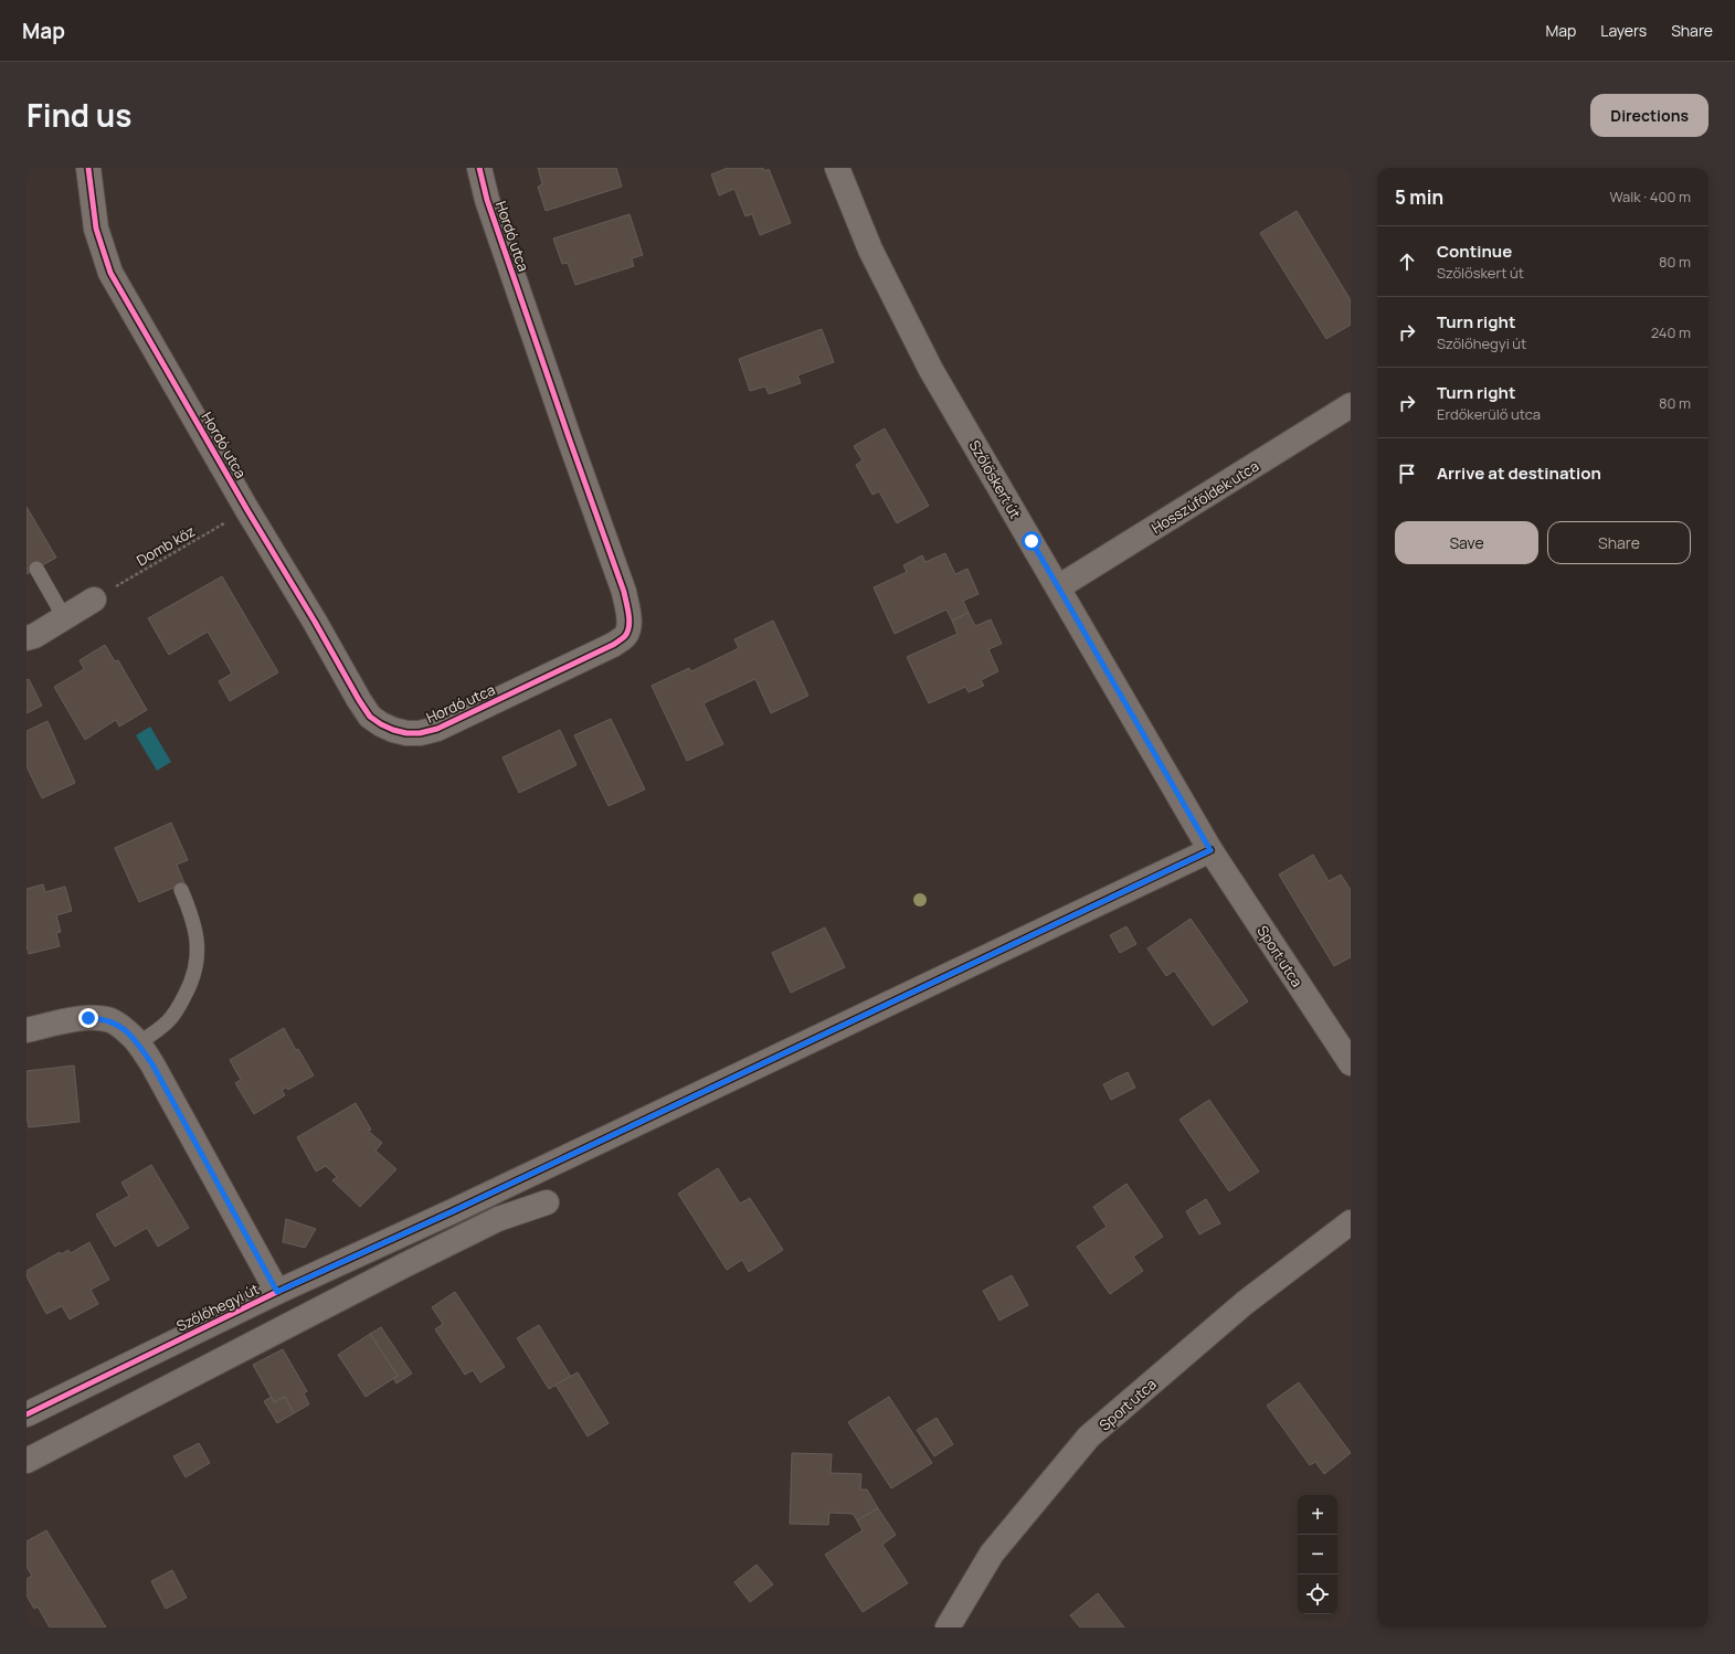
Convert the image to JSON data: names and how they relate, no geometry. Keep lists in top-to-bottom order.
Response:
{
  "streets": {
    "street": [
      "Hordó utca",
      "Szőlőskert út",
      "Hosszúföldek utca",
      "Sport utca",
      "Szőlőhegyi út"
    ],
    "path": ["Domb köz"]
  },
  "crossings": [
    ["Hordó utca", "Domb köz"],
    ["Szőlőskert út", "Hosszúföldek utca"],
    ["Szőlőskert út", "Sport utca"],
    ["Szőlőskert út", "Szőlőhegyi út"],
    ["Sport utca", "Szőlőhegyi út"]
  ],
  "page": {
    "header": "Map",
    "nav": ["Map", "Layers", "Share"],
    "title": "Find us",
    "buttons": [
      "Directions",
      ["Save", "Share"]
    ],
    "heading": ["5 min", "Walk · 400 m"],
    "list": [
      ["Continue", "Szőlőskert út", "80 m"],
      ["Turn right", "Szőlőhegyi út", "240 m"],
      ["Turn right", "Erdőkerülő utca", "80 m"],
      "Arrive at destination"
    ],
    "map_buttons": ["+", "−"]
  }
}
